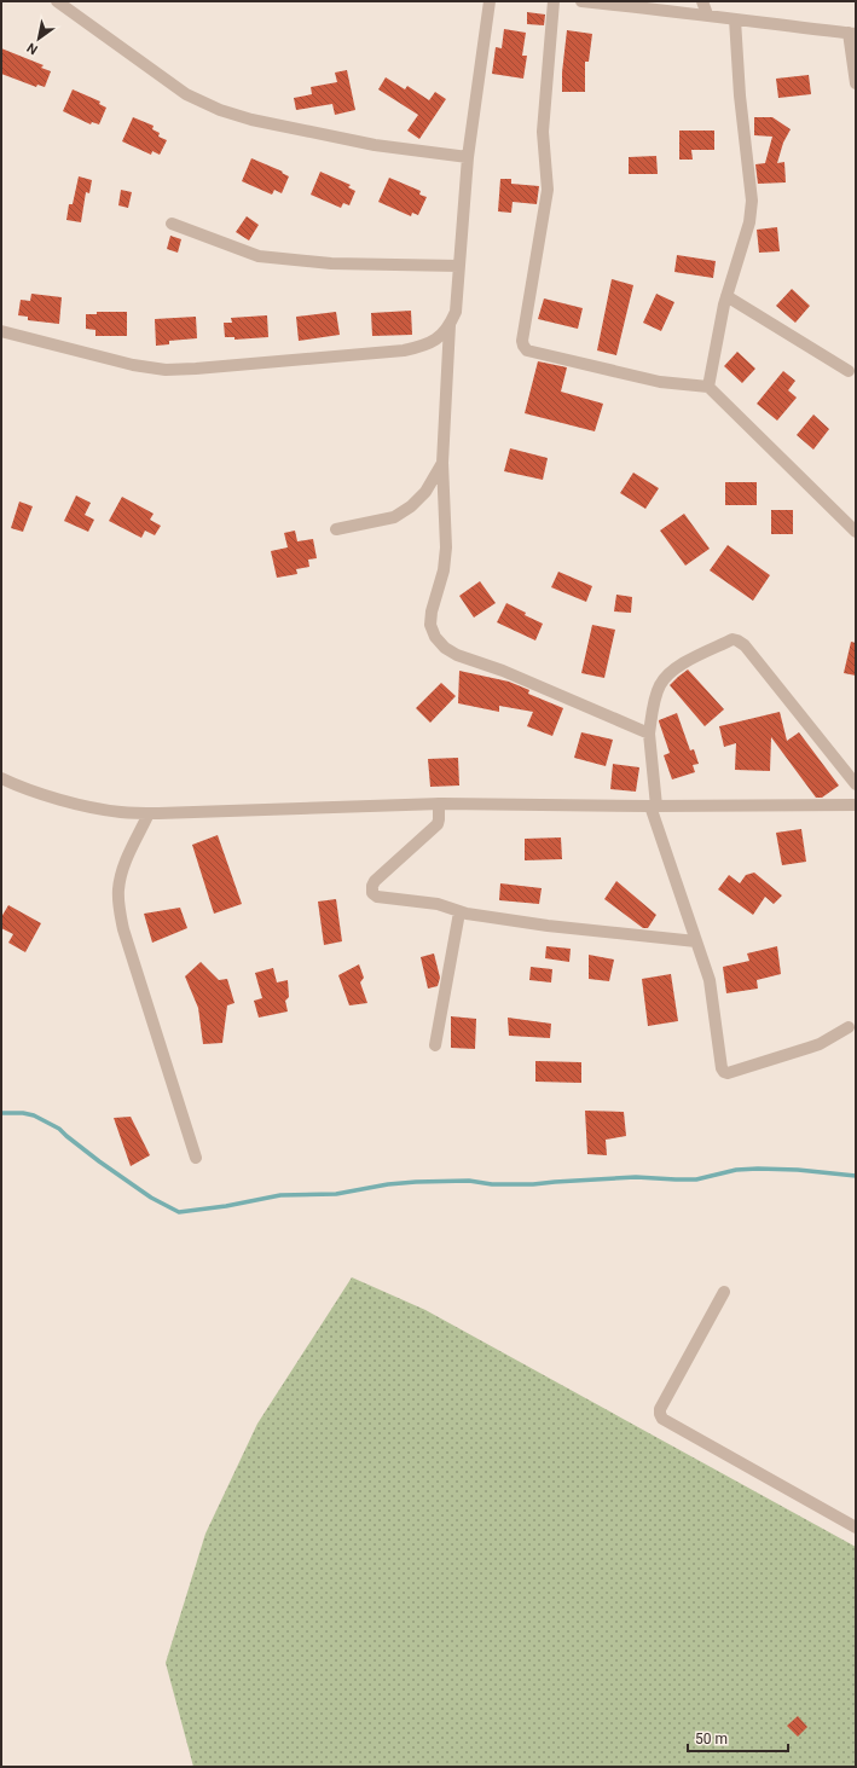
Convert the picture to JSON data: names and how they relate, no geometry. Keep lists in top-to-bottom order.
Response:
{
  "scale_bar": "50 m",
  "north": "bottom left"
}
